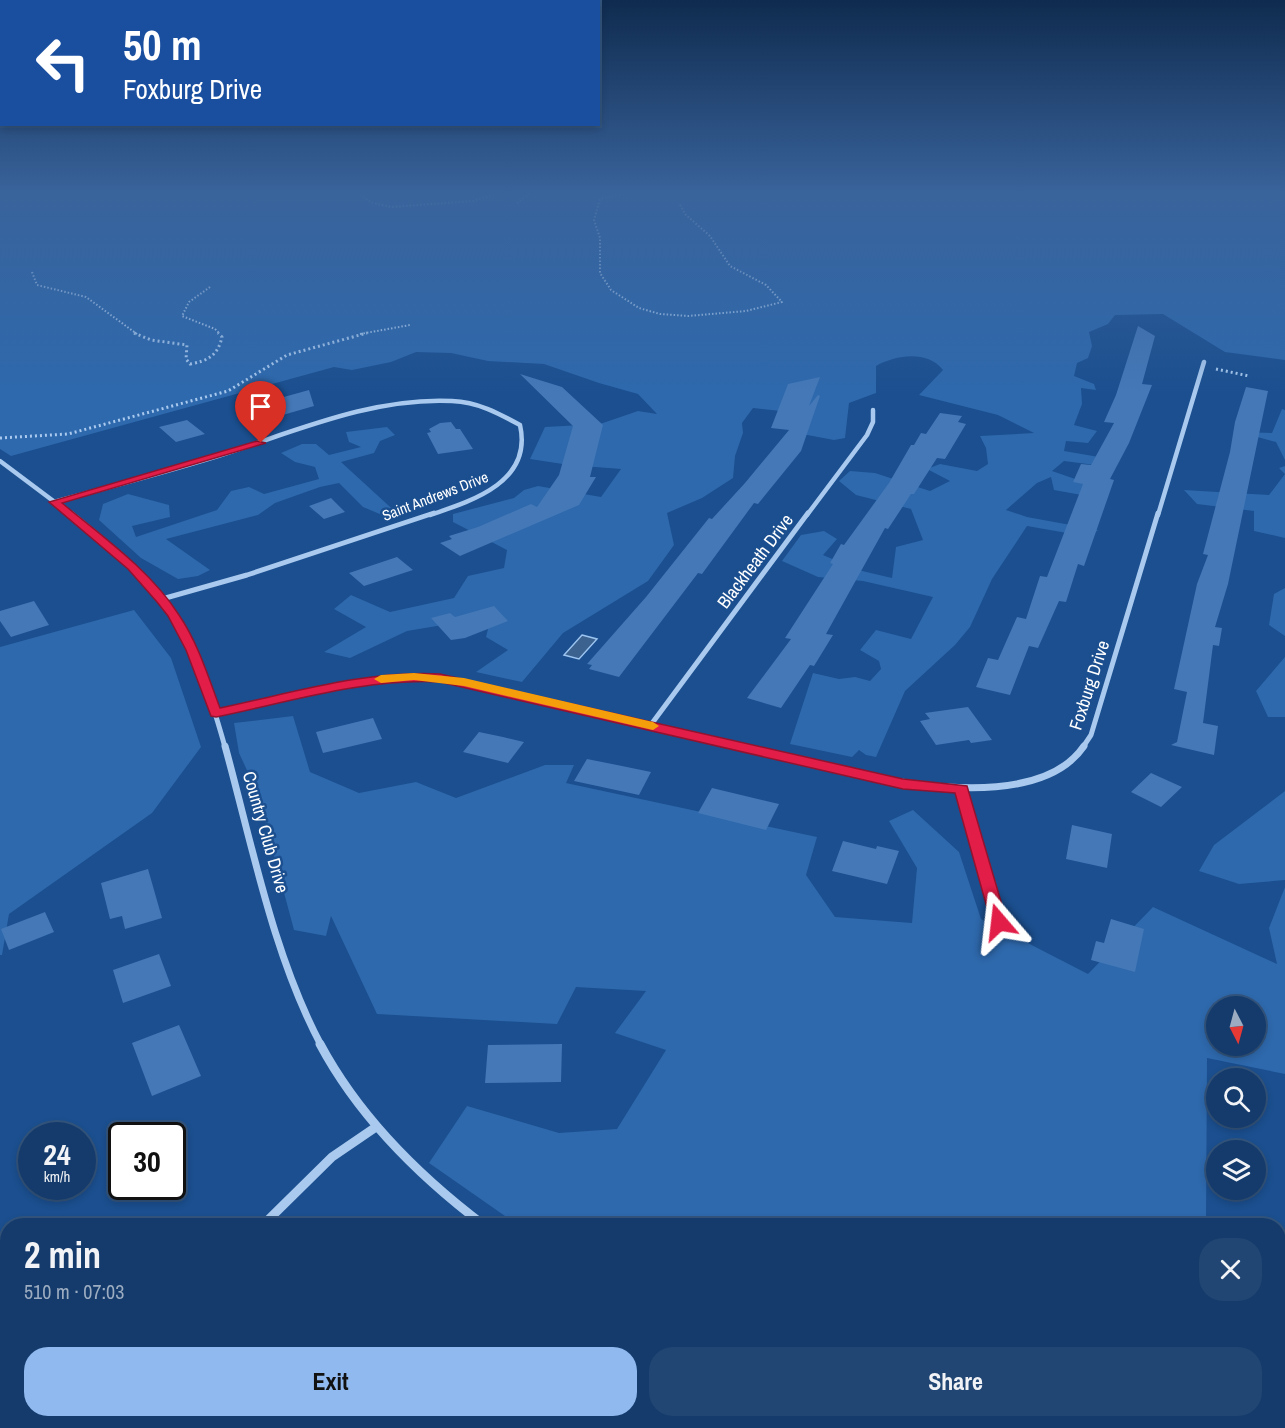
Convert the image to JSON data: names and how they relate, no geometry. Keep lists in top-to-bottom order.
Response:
{
  "streets": {
    "street": [
      "Saint Andrews Drive",
      "Blackheath Drive",
      "Foxburg Drive",
      "Country Club Drive"
    ]
  },
  "crossings": [
    ["Saint Andrews Drive", "Country Club Drive"],
    ["Blackheath Drive", "Foxburg Drive"],
    ["Foxburg Drive", "Country Club Drive"]
  ],
  "north": "bottom",
  "page": {
    "turn": ["50 m", "Foxburg Drive"],
    "speed": "24 km/h",
    "limit": "30",
    "heading": ["2 min", "510 m · 07:03"],
    "buttons": ["Exit", "Share"]
  }
}
